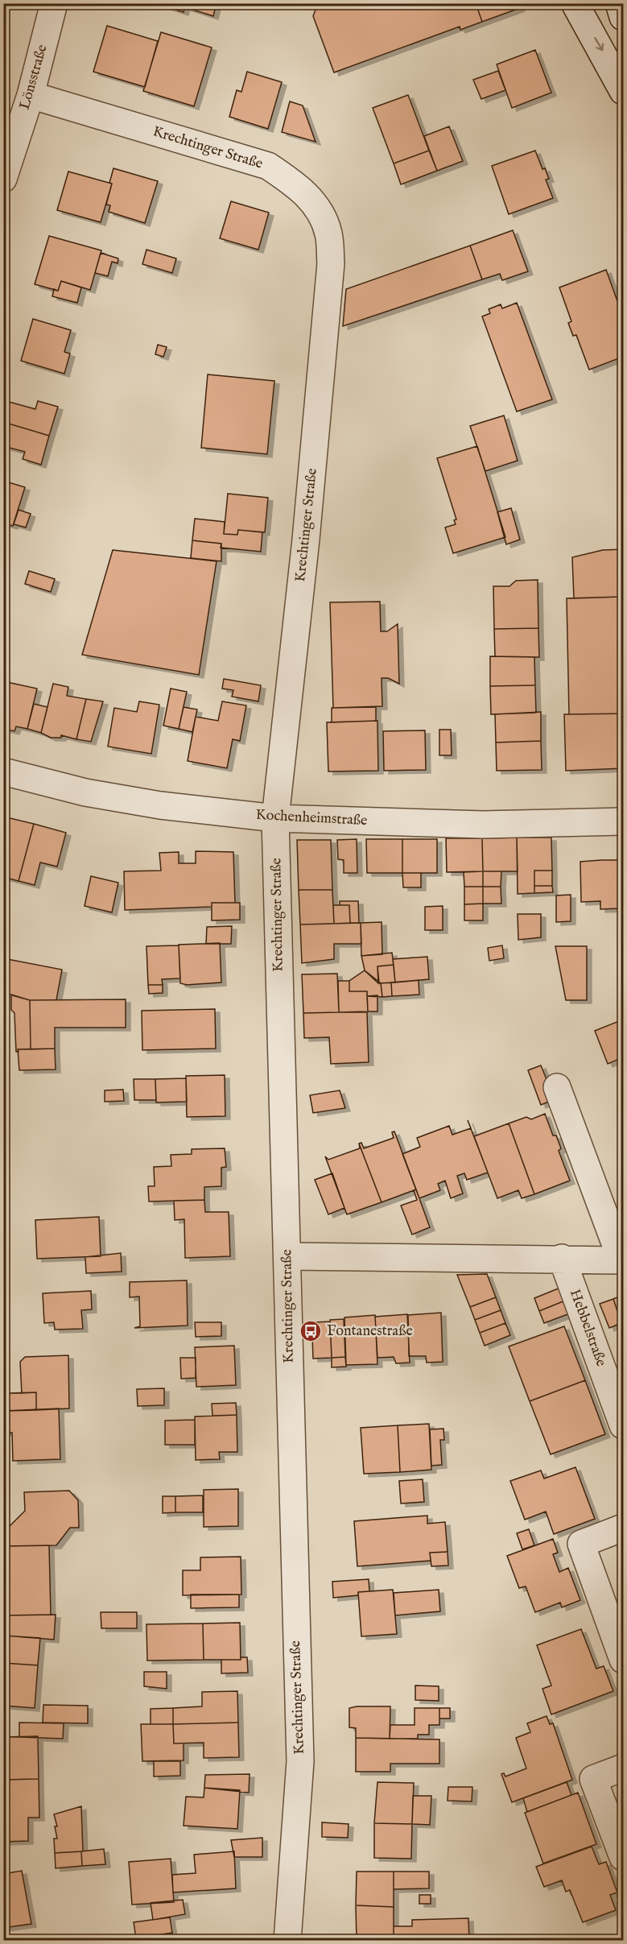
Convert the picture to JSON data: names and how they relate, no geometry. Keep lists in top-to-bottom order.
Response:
{
  "streets": {
    "street": [
      "Lönsstraße",
      "Krechtinger Straße",
      "Kochenheimstraße",
      "Hebbelstraße"
    ]
  },
  "crossings": [
    ["Lönsstraße", "Krechtinger Straße"],
    ["Krechtinger Straße", "Kochenheimstraße"]
  ],
  "places": {
    "bus stop": ["Fontanestraße"]
  }
}
